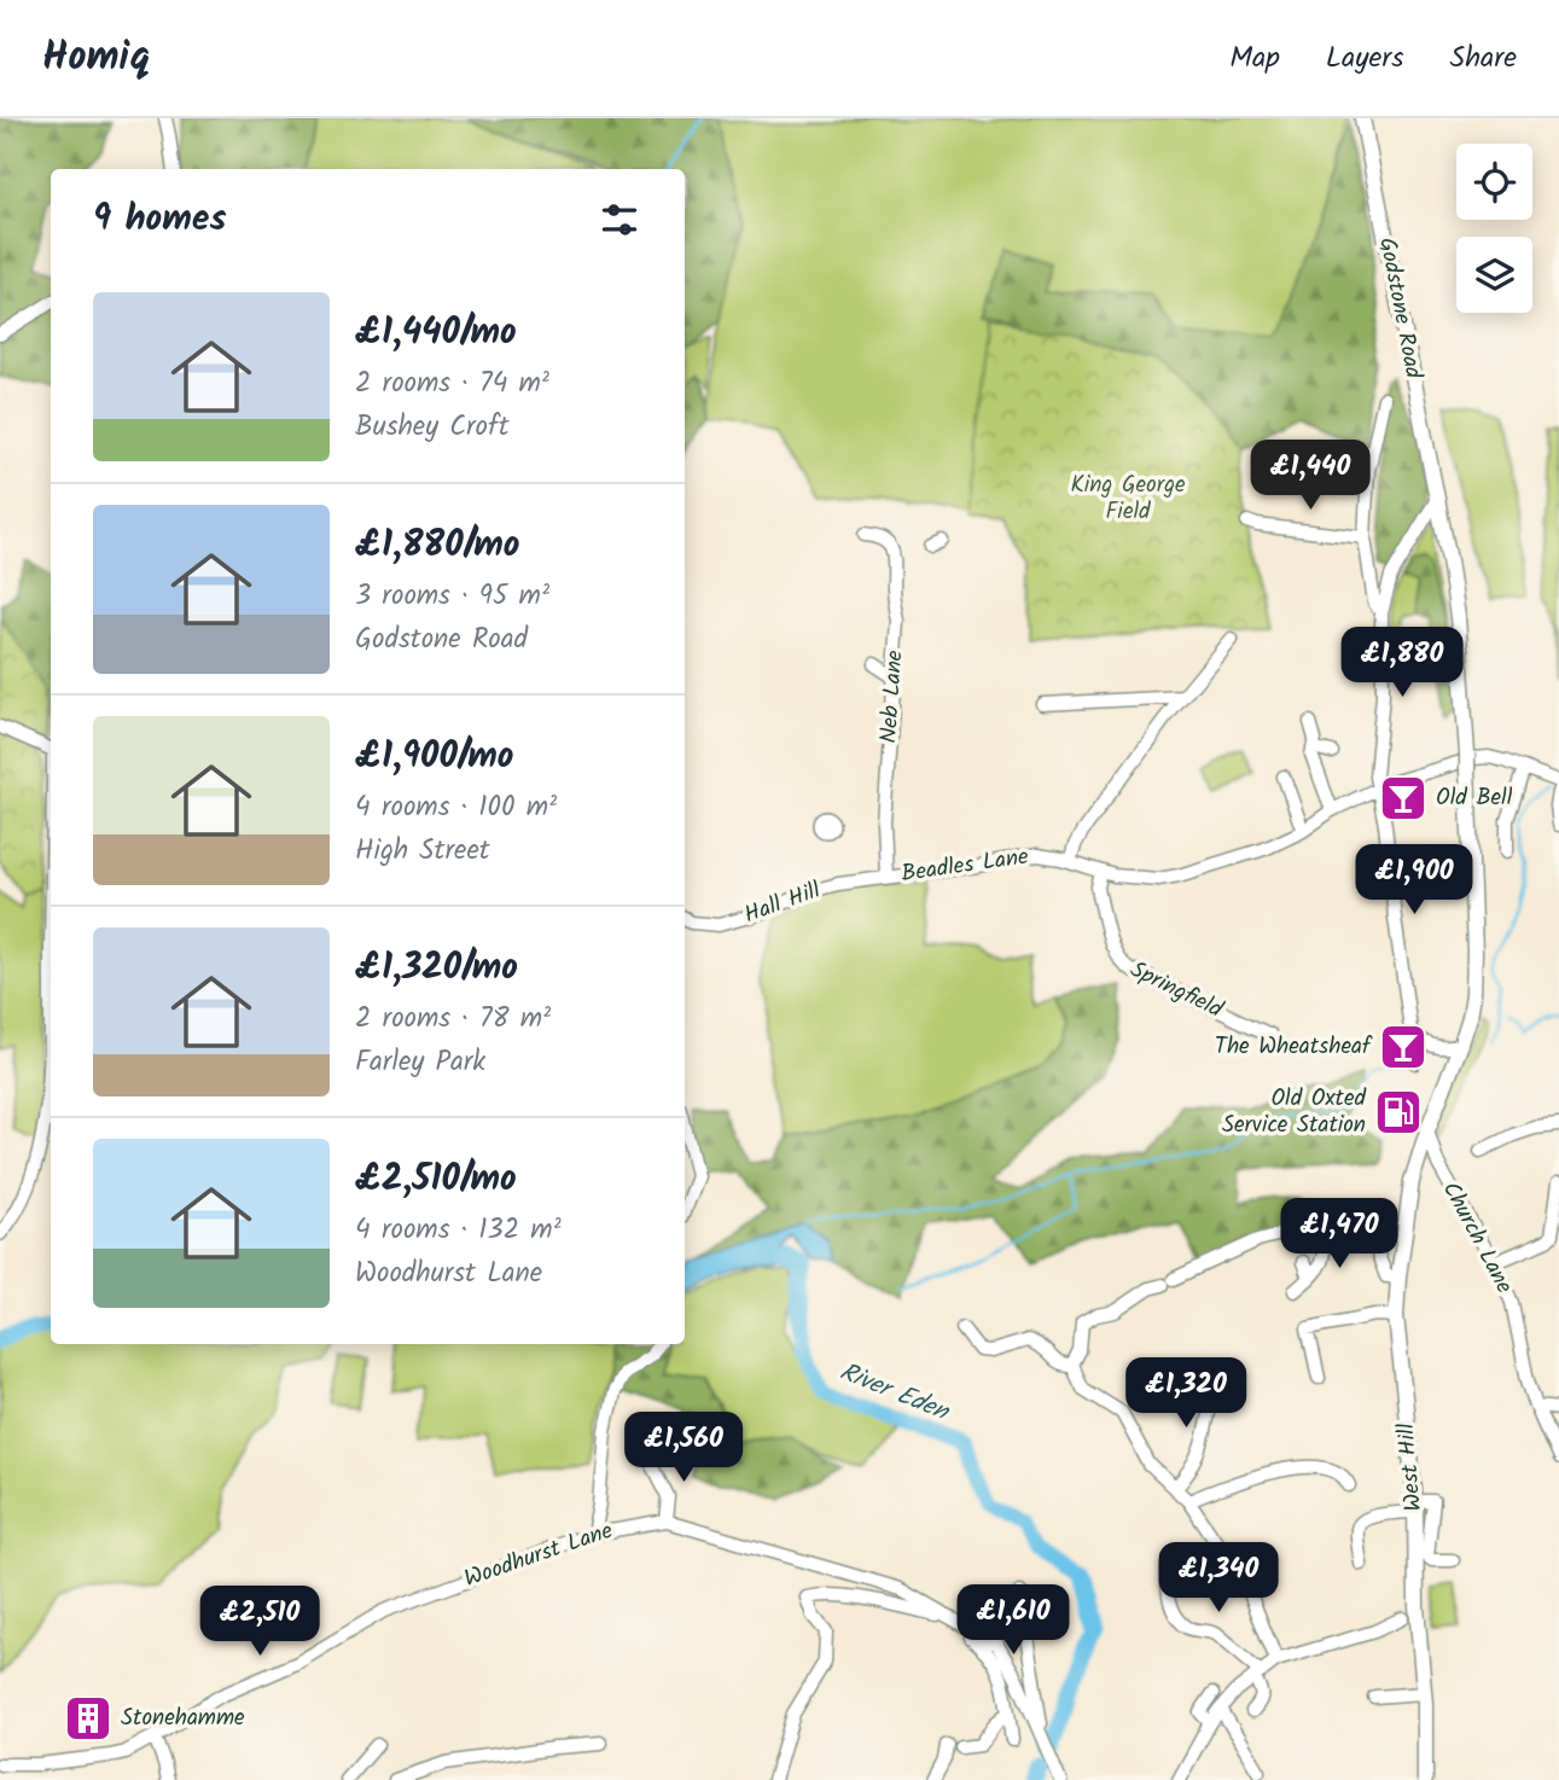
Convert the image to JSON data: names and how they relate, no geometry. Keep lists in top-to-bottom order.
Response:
{
  "streets": {
    "main road": ["Godstone Road", "West Hill"],
    "street": [
      "Neb Lane",
      "Beadles Lane",
      "Hall Hill",
      "Springfield",
      "Church Lane",
      "Woodhurst Lane"
    ]
  },
  "crossings": [
    ["Godstone Road", "Beadles Lane"],
    ["Godstone Road", "Church Lane"],
    ["Godstone Road", "West Hill"],
    ["Neb Lane", "Beadles Lane"],
    ["Neb Lane", "Hall Hill"],
    ["Beadles Lane", "Hall Hill"],
    ["Beadles Lane", "Springfield"],
    ["Church Lane", "West Hill"]
  ],
  "water": ["River Eden"],
  "parks": ["King George Field"],
  "places": {
    "bar": ["Old Bell", "The Wheatsheaf"],
    "fuel station": ["Old Oxted Service Station"],
    "building": ["Stonehamme"]
  },
  "page": {
    "header": "Homiq",
    "nav": ["Map", "Layers", "Share"],
    "heading": "9 homes",
    "list": [
      {
        "name": "£1,440/mo",
        "note": "2 rooms · 74 m² · Bushey Croft"
      },
      {
        "name": "£1,880/mo",
        "note": "3 rooms · 95 m² · Godstone Road"
      },
      {
        "name": "£1,900/mo",
        "note": "4 rooms · 100 m² · High Street"
      },
      {
        "name": "£1,320/mo",
        "note": "2 rooms · 78 m² · Farley Park"
      },
      {
        "name": "£2,510/mo",
        "note": "4 rooms · 132 m² · Woodhurst Lane"
      }
    ],
    "price": [
      "£1,440",
      "£1,880",
      "£1,900",
      "£1,470",
      "£1,320",
      "£1,560",
      "£1,340",
      "£1,610",
      "£2,510"
    ]
  }
}
